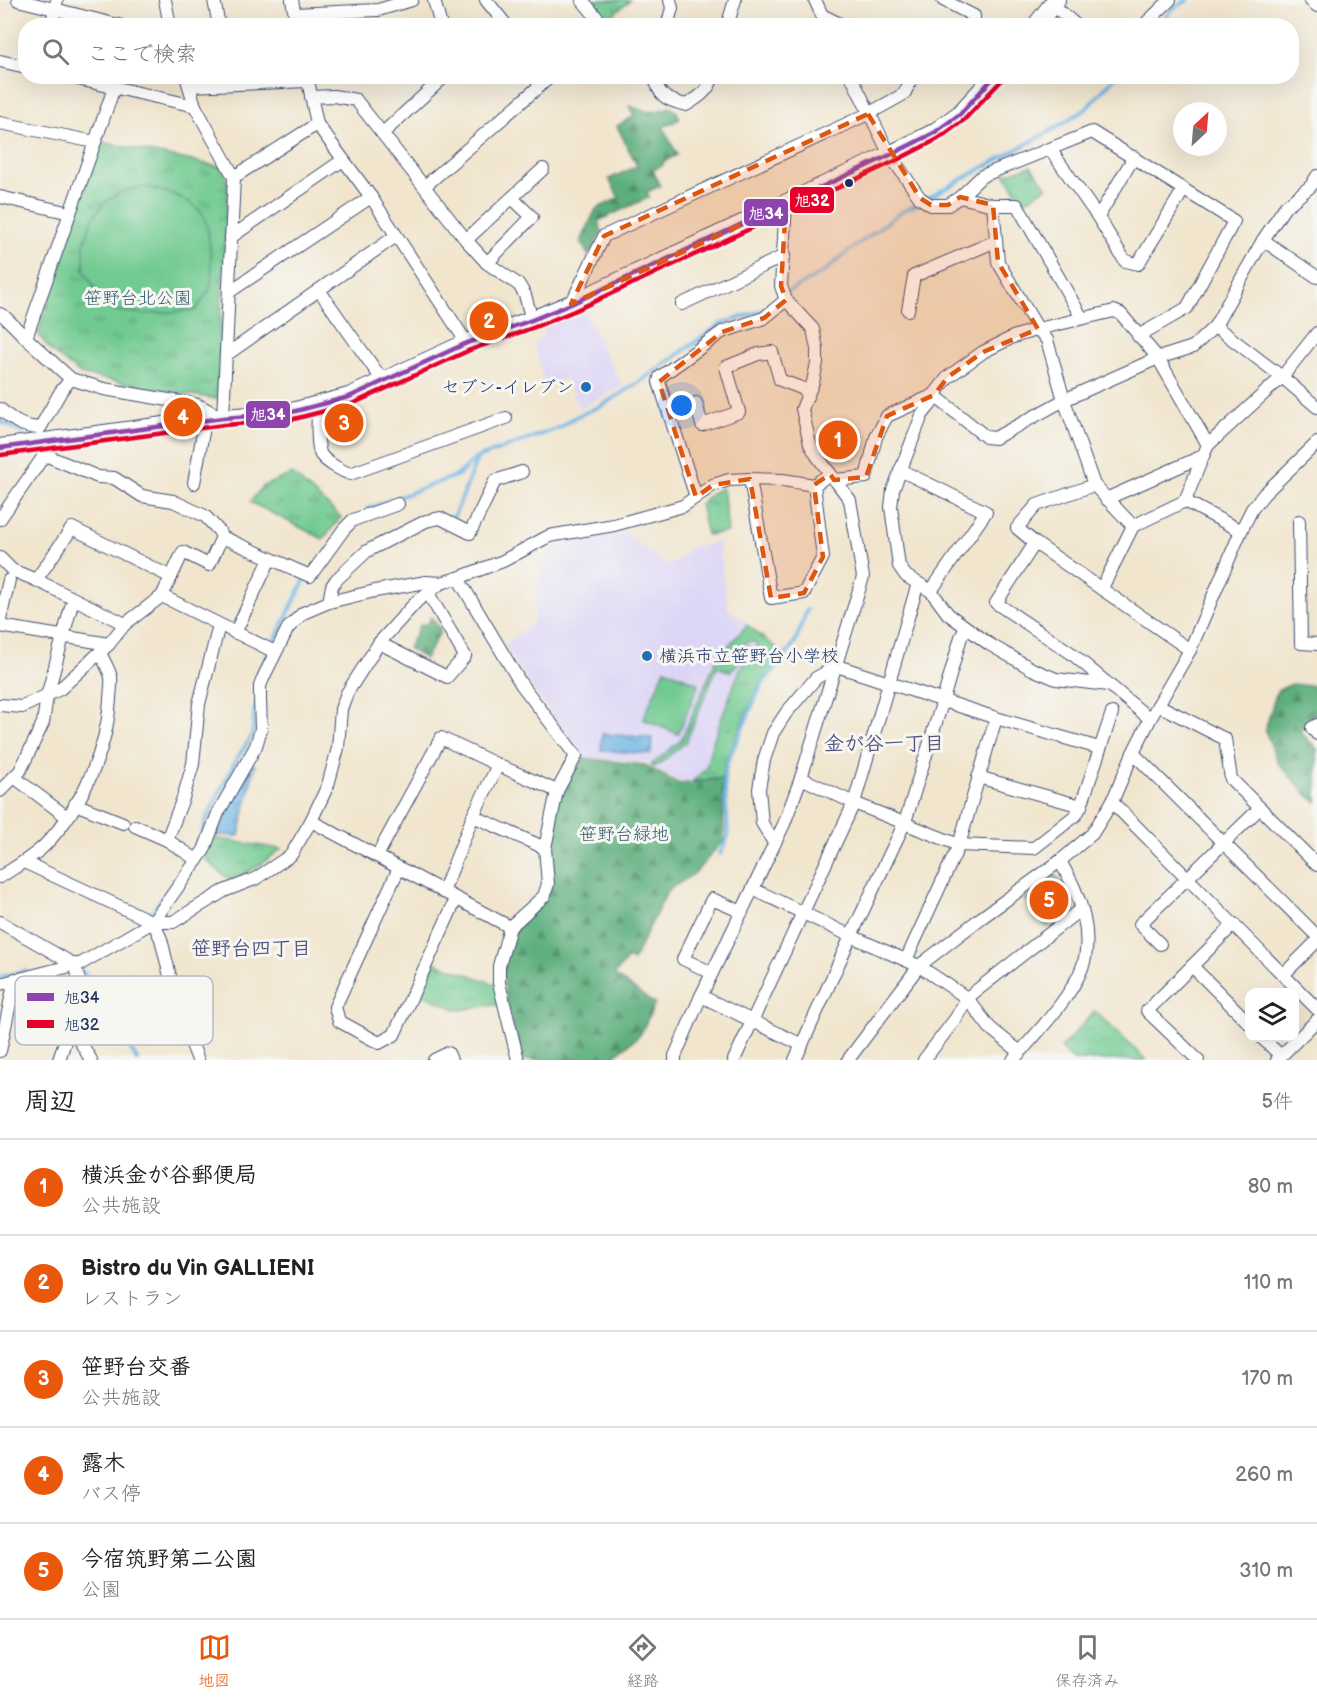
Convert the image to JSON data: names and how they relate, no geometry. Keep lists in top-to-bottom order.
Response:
{
  "districts": ["金が谷一丁目", "笹野台四丁目"],
  "parks": ["笹野台北公園", "笹野台緑地"],
  "places": ["セブン-イレブン", "横浜市立笹野台小学校"],
  "lines": ["transit line 旭34", "transit line 旭32"],
  "legend": ["旭34", "旭32"],
  "north": "top right",
  "page": {
    "search": "ここで検索",
    "pins": [
      "2",
      "4",
      "3",
      "1",
      "5"
    ],
    "heading": ["周辺", "5件"],
    "list": [
      {
        "mark": "1",
        "name": "横浜金が谷郵便局",
        "note": "公共施設",
        "value": "80 m"
      },
      {
        "mark": "2",
        "name": "Bistro du Vin GALLIENI",
        "note": "レストラン",
        "value": "110 m"
      },
      {
        "mark": "3",
        "name": "笹野台交番",
        "note": "公共施設",
        "value": "170 m"
      },
      {
        "mark": "4",
        "name": "露木",
        "note": "バス停",
        "value": "260 m"
      },
      {
        "mark": "5",
        "name": "今宿筑野第二公園",
        "note": "公園",
        "value": "310 m"
      }
    ],
    "nav": ["地図", "経路", "保存済み"]
  }
}
